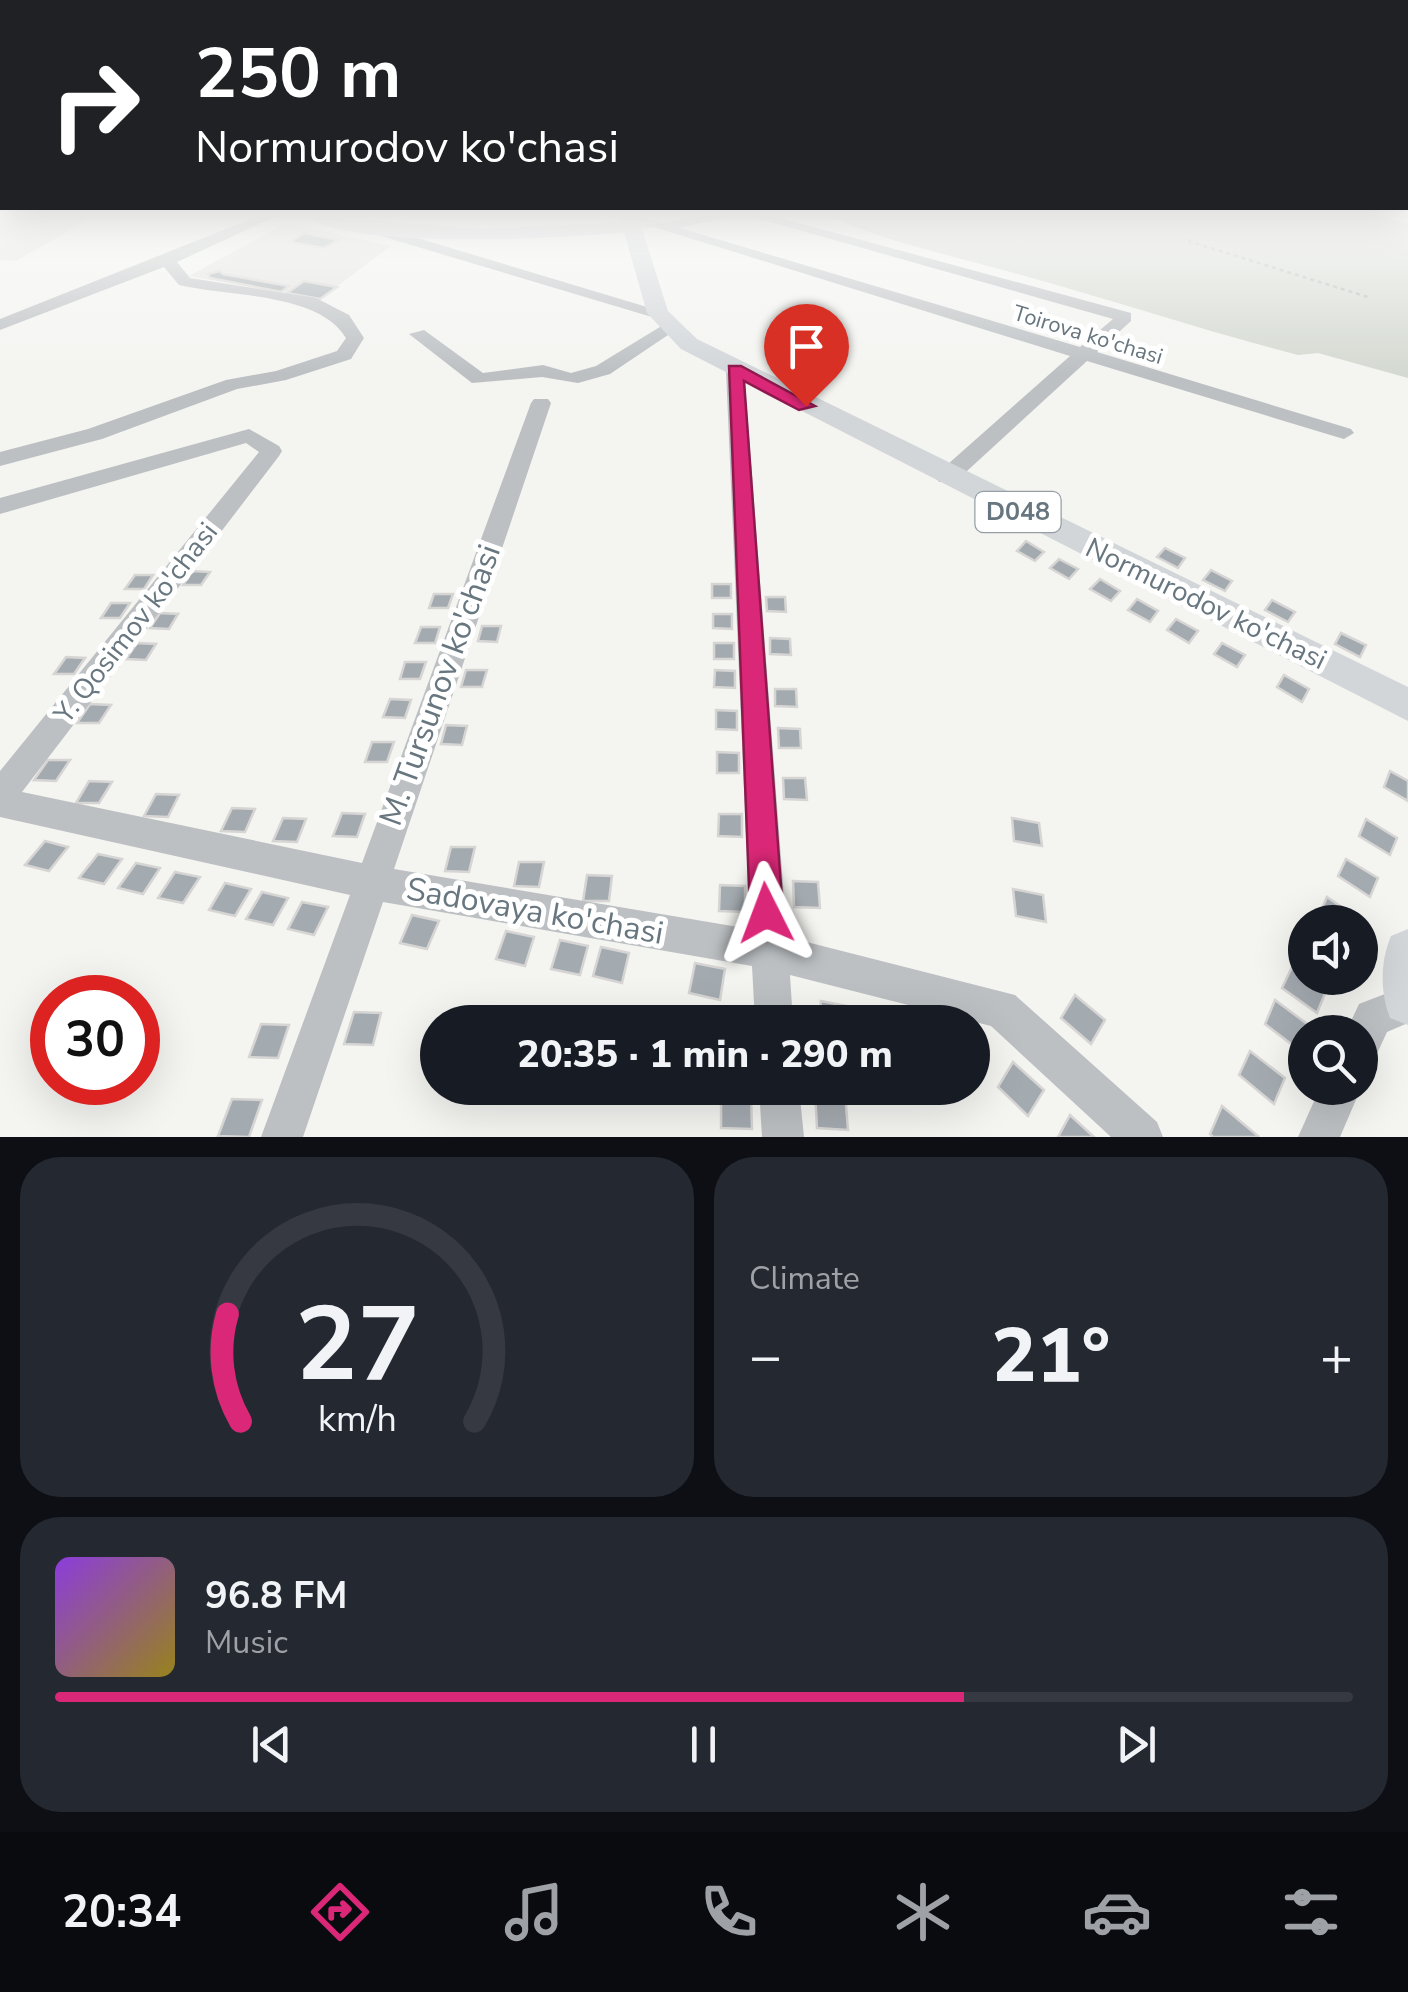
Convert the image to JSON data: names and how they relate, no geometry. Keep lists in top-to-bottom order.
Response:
{
  "streets": {
    "main road": ["D048", "Normurodov ko'chasi"],
    "street": [
      "Toirova ko'chasi",
      "Y. Qosimov ko'chasi",
      "M. Tursunov ko'chasi",
      "Sadovaya ko'chasi"
    ]
  },
  "crossings": [
    ["Y. Qosimov ko'chasi", "Sadovaya ko'chasi"],
    ["M. Tursunov ko'chasi", "Sadovaya ko'chasi"]
  ],
  "page": {
    "turn": ["250 m", "Normurodov ko'chasi"],
    "limit": "30",
    "trip": "20:35 · 1 min · 290 m",
    "tile": "Climate",
    "heat": ["−", "21°", "+"],
    "song": ["96.8 FM", "Music"],
    "tabs": "20:34",
    "gauge": ["27", "km/h"]
  }
}
